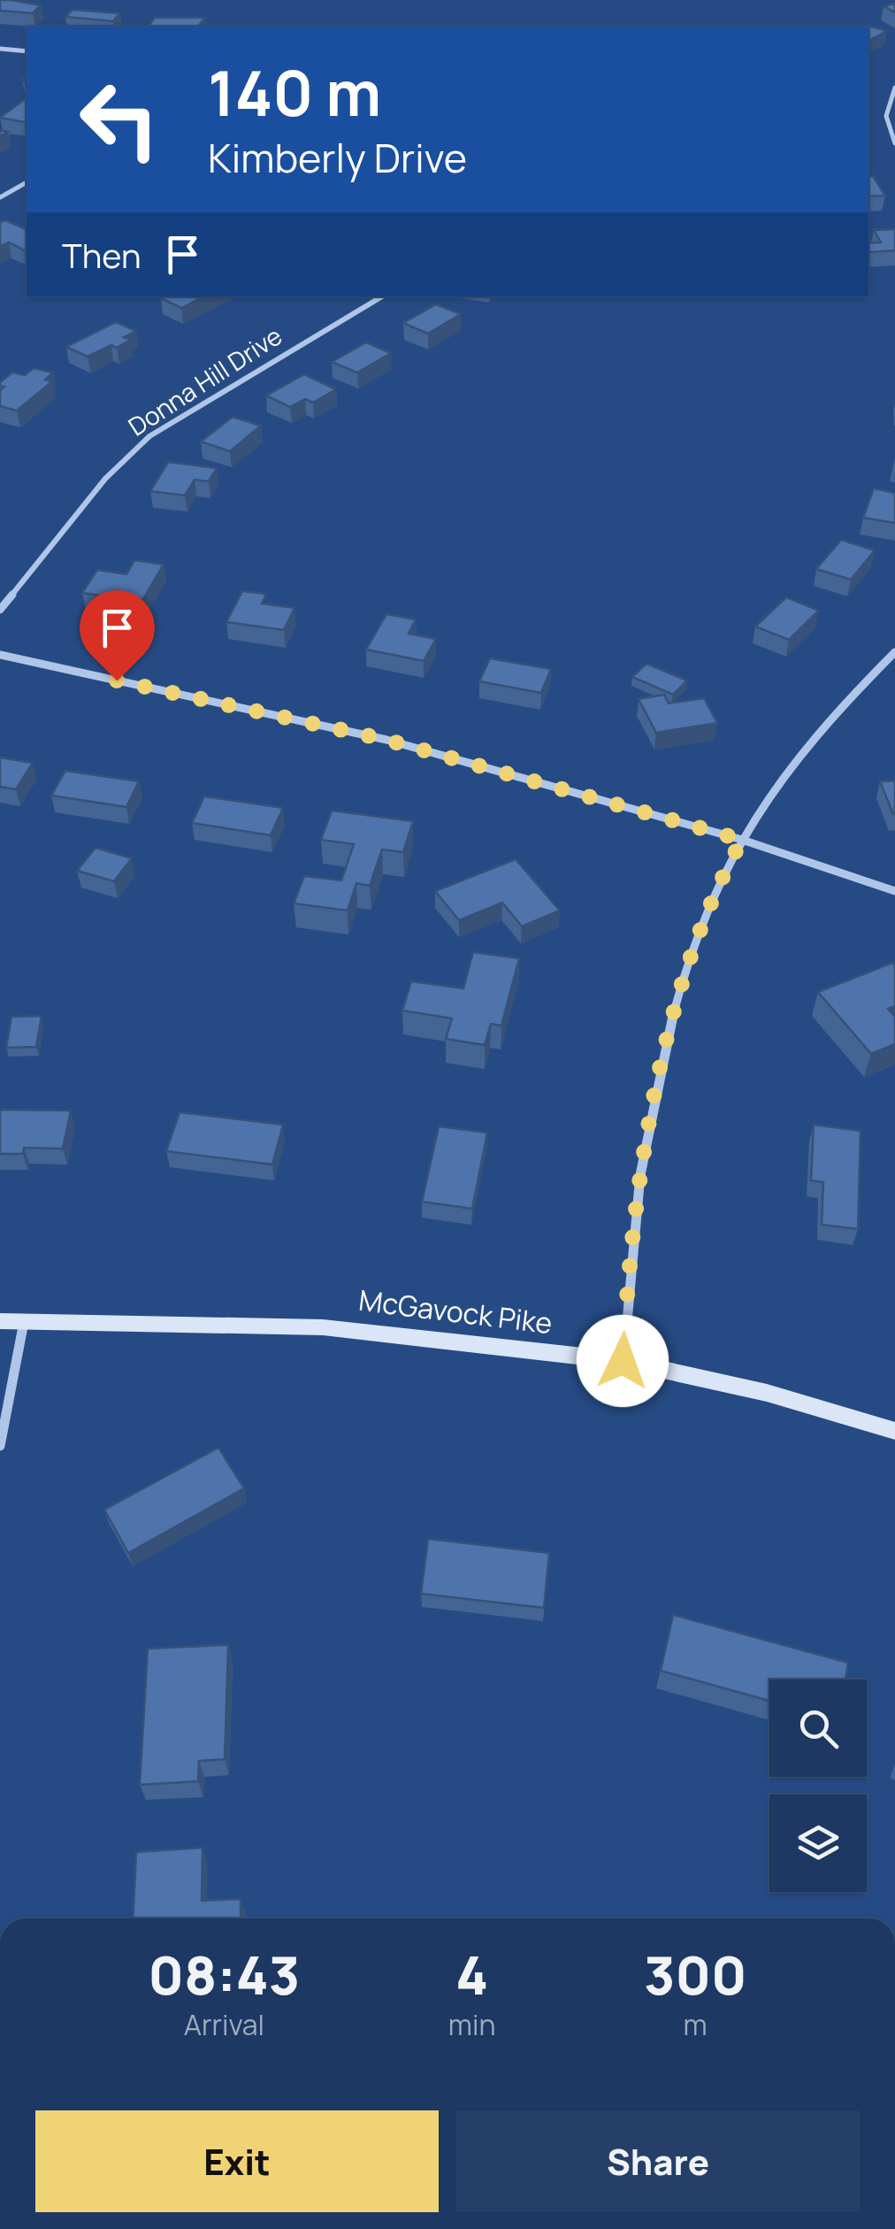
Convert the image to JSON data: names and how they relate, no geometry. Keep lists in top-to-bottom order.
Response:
{
  "streets": {
    "main road": ["McGavock Pike"],
    "street": ["Donna Hill Drive"]
  },
  "page": {
    "turn": ["140 m", "Kimberly Drive"],
    "then": "Then",
    "eta": [
      "08:43",
      "Arrival",
      "4",
      "min",
      "300",
      "m"
    ],
    "buttons": ["Exit", "Share"]
  }
}
